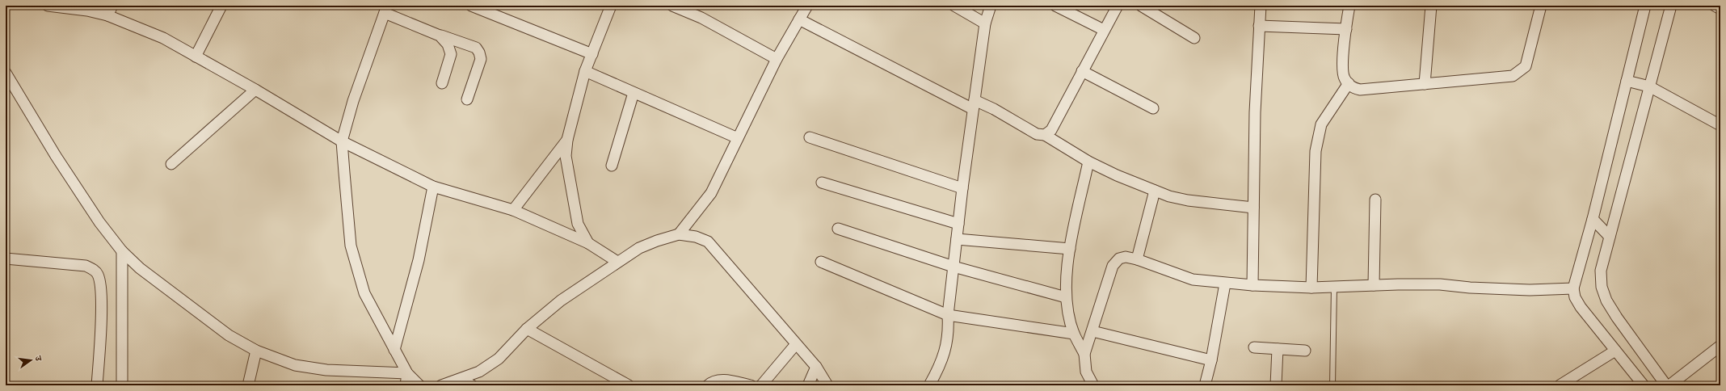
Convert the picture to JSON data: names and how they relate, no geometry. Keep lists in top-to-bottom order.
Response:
{
  "north": "right"
}
